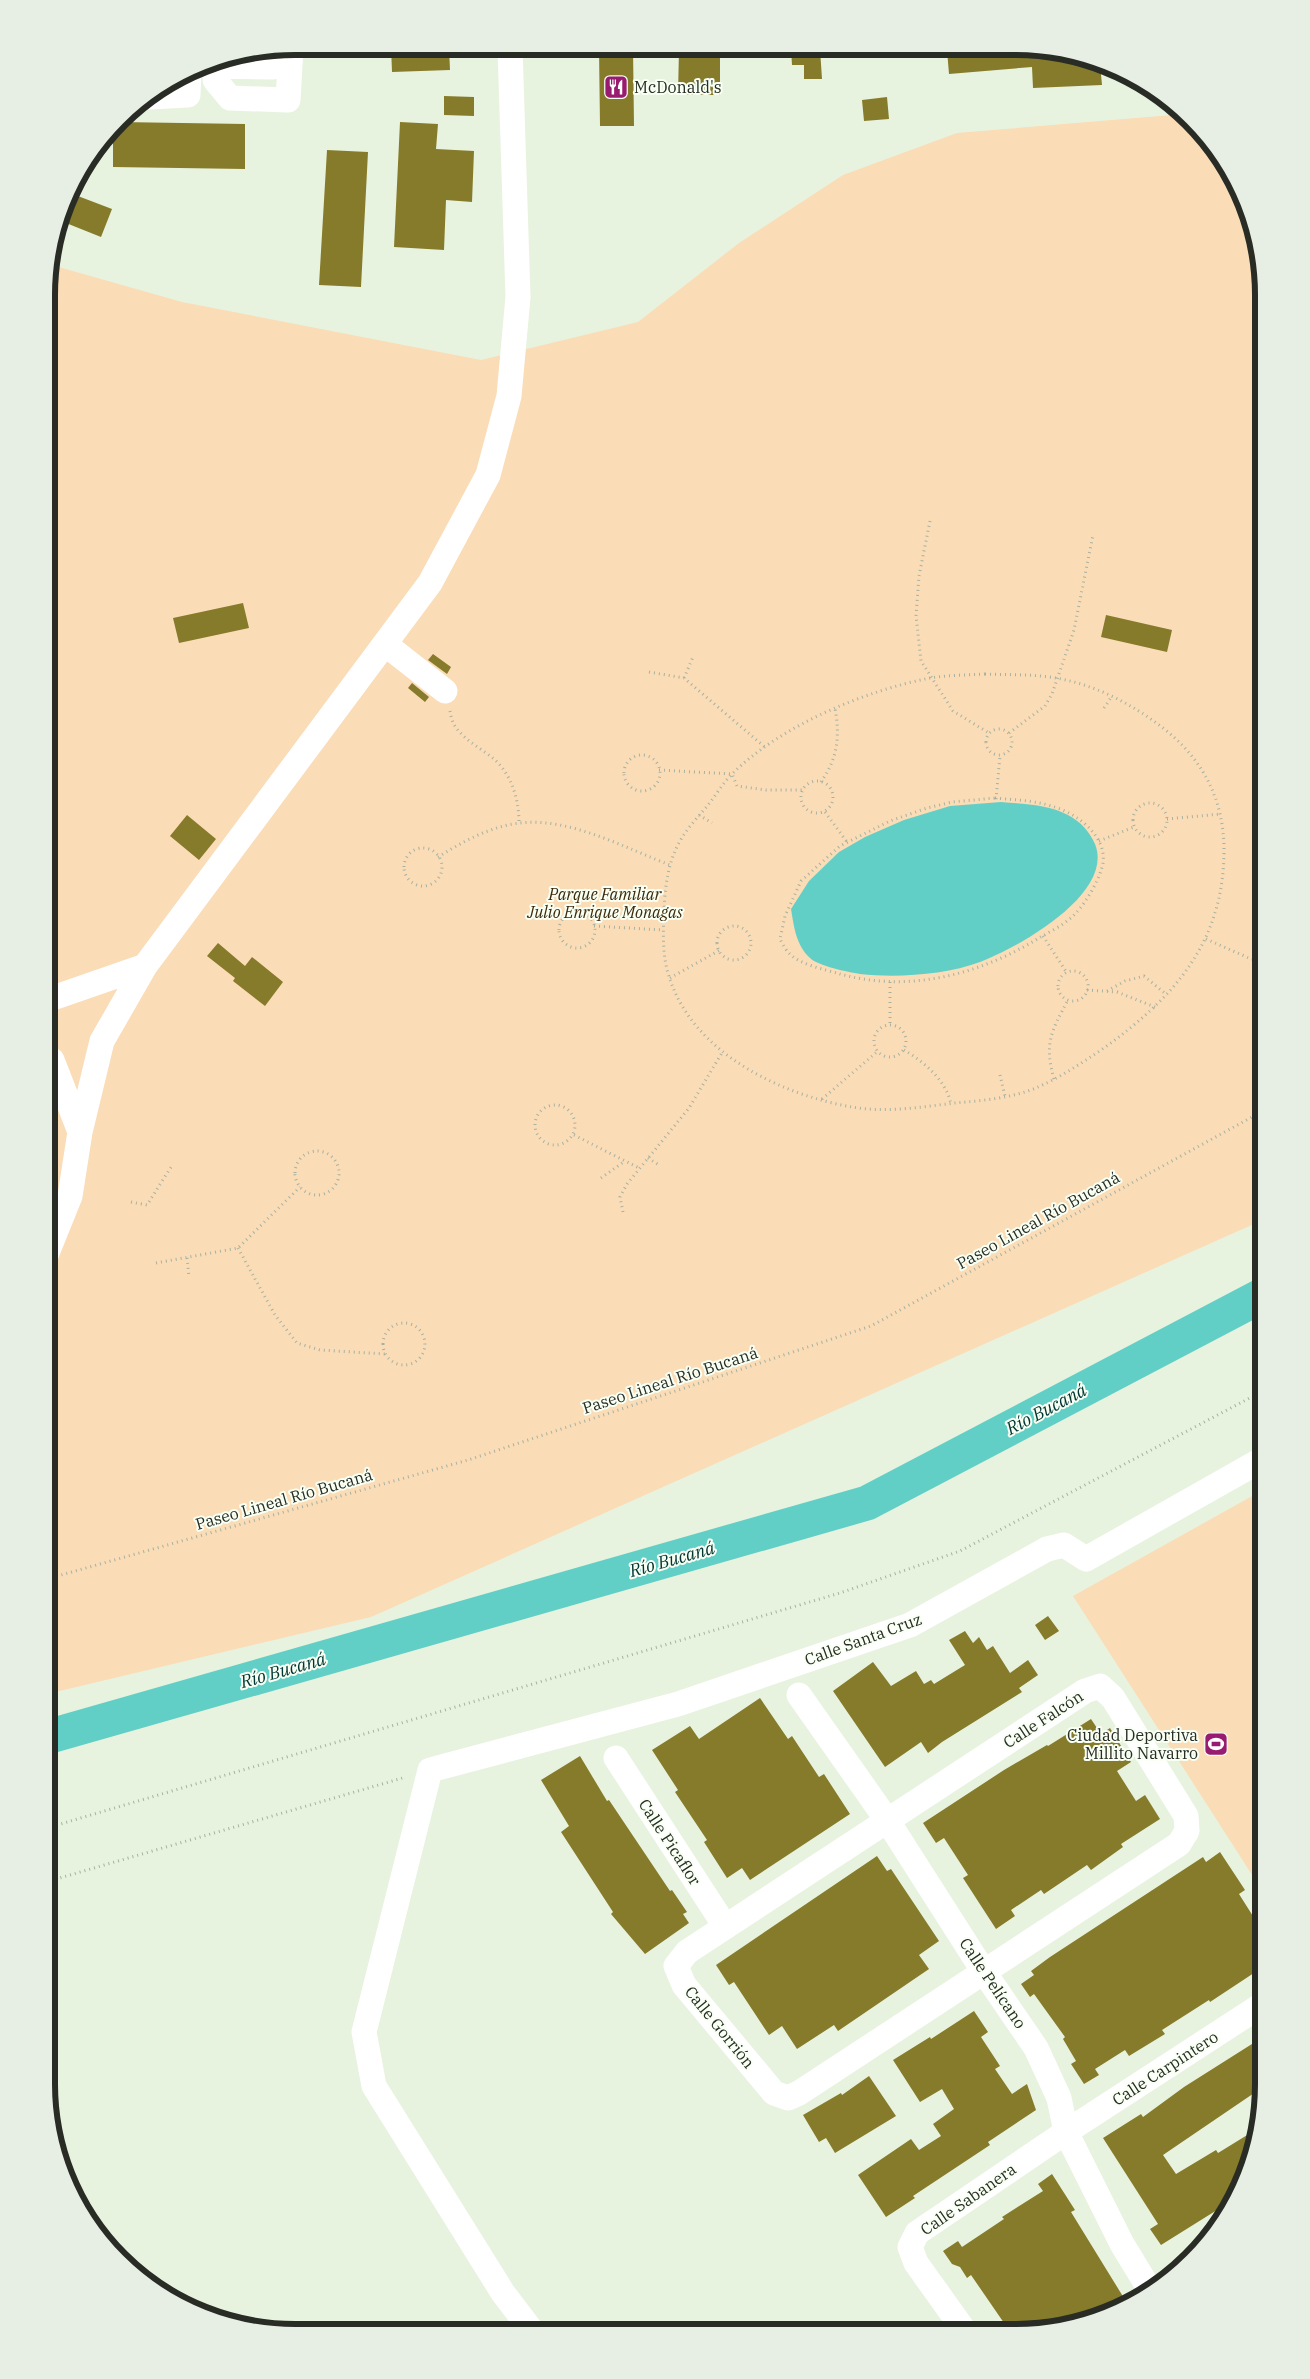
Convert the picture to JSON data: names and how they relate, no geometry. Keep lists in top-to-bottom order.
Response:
{
  "streets": {
    "street": [
      "Calle Santa Cruz",
      "Calle Falcón",
      "Calle Picaflor",
      "Calle Pelícano",
      "Calle Gorrión",
      "Calle Carpintero",
      "Calle Sabanera"
    ],
    "path": ["Paseo Lineal Río Bucaná"]
  },
  "crossings": [
    ["Calle Falcón", "Calle Pelícano"],
    ["Calle Falcón", "Calle Gorrión"],
    ["Calle Picaflor", "Calle Gorrión"],
    ["Calle Pelícano", "Calle Gorrión"],
    ["Calle Pelícano", "Calle Carpintero"],
    ["Calle Pelícano", "Calle Sabanera"],
    ["Calle Carpintero", "Calle Sabanera"]
  ],
  "water": ["Río Bucaná"],
  "parks": ["Parque Familiar Julio Enrique Monagas"],
  "places": {
    "restaurant": ["McDonald's"],
    "sports": ["Ciudad Deportiva Millito Navarro"]
  }
}
